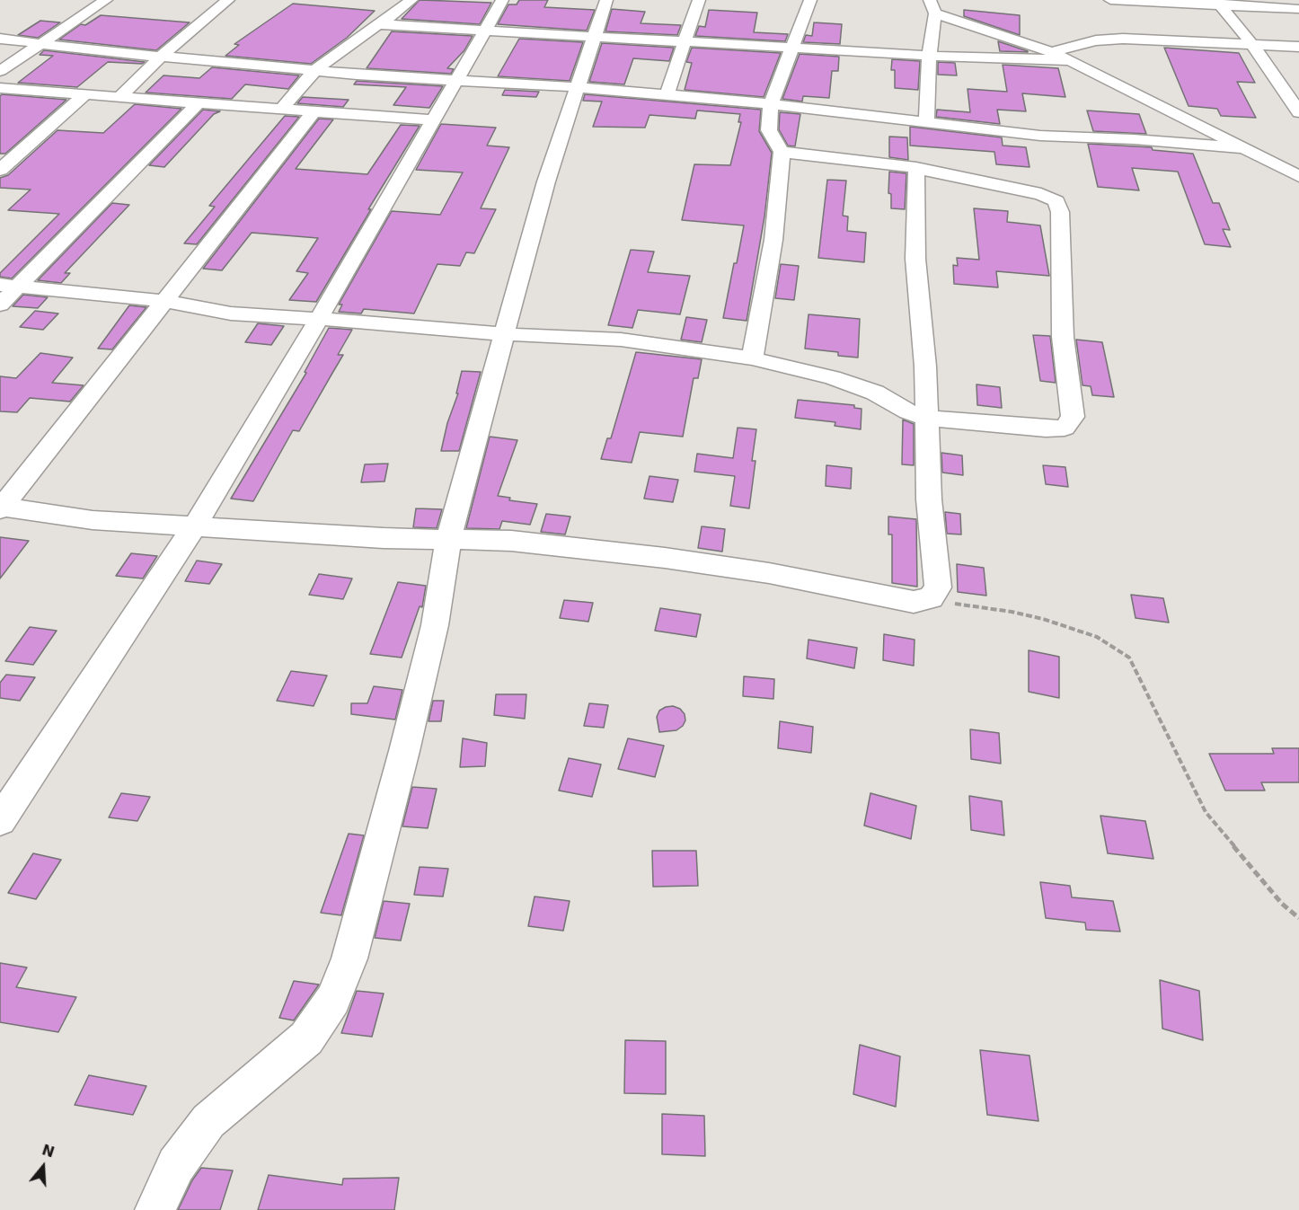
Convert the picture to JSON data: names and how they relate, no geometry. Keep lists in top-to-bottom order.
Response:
{
  "north": "top"
}
